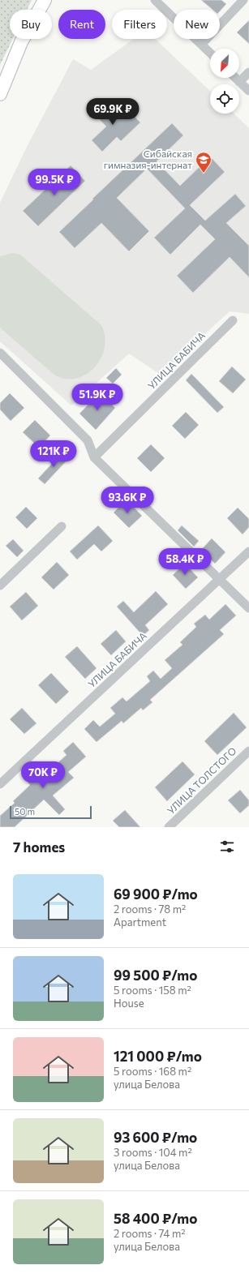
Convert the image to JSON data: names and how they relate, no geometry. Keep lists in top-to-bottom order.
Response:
{
  "streets": {
    "street": ["УЛИЦА БАБИЧА", "УЛИЦА ТОЛСТОГО"]
  },
  "places": {
    "school or university": ["Сибайская гимназия-интернат"]
  },
  "scale_bar": "50 m",
  "north": "bottom left",
  "page": {
    "chip": [
      "Buy",
      "Rent",
      "Filters",
      "New"
    ],
    "price": [
      "69.9K ₽",
      "99.5K ₽",
      "51.9K ₽",
      "121K ₽",
      "93.6K ₽",
      "58.4K ₽",
      "70K ₽"
    ],
    "scale": "50 m",
    "heading": "7 homes",
    "list": [
      {
        "name": "69 900 ₽/mo",
        "note": "2 rooms · 78 m² · Apartment"
      },
      {
        "name": "99 500 ₽/mo",
        "note": "5 rooms · 158 m² · House"
      },
      {
        "name": "121 000 ₽/mo",
        "note": "5 rooms · 168 m² · улица Белова"
      },
      {
        "name": "93 600 ₽/mo",
        "note": "3 rooms · 104 m² · улица Белова"
      },
      {
        "name": "58 400 ₽/mo",
        "note": "2 rooms · 74 m² · улица Белова"
      }
    ]
  }
}
